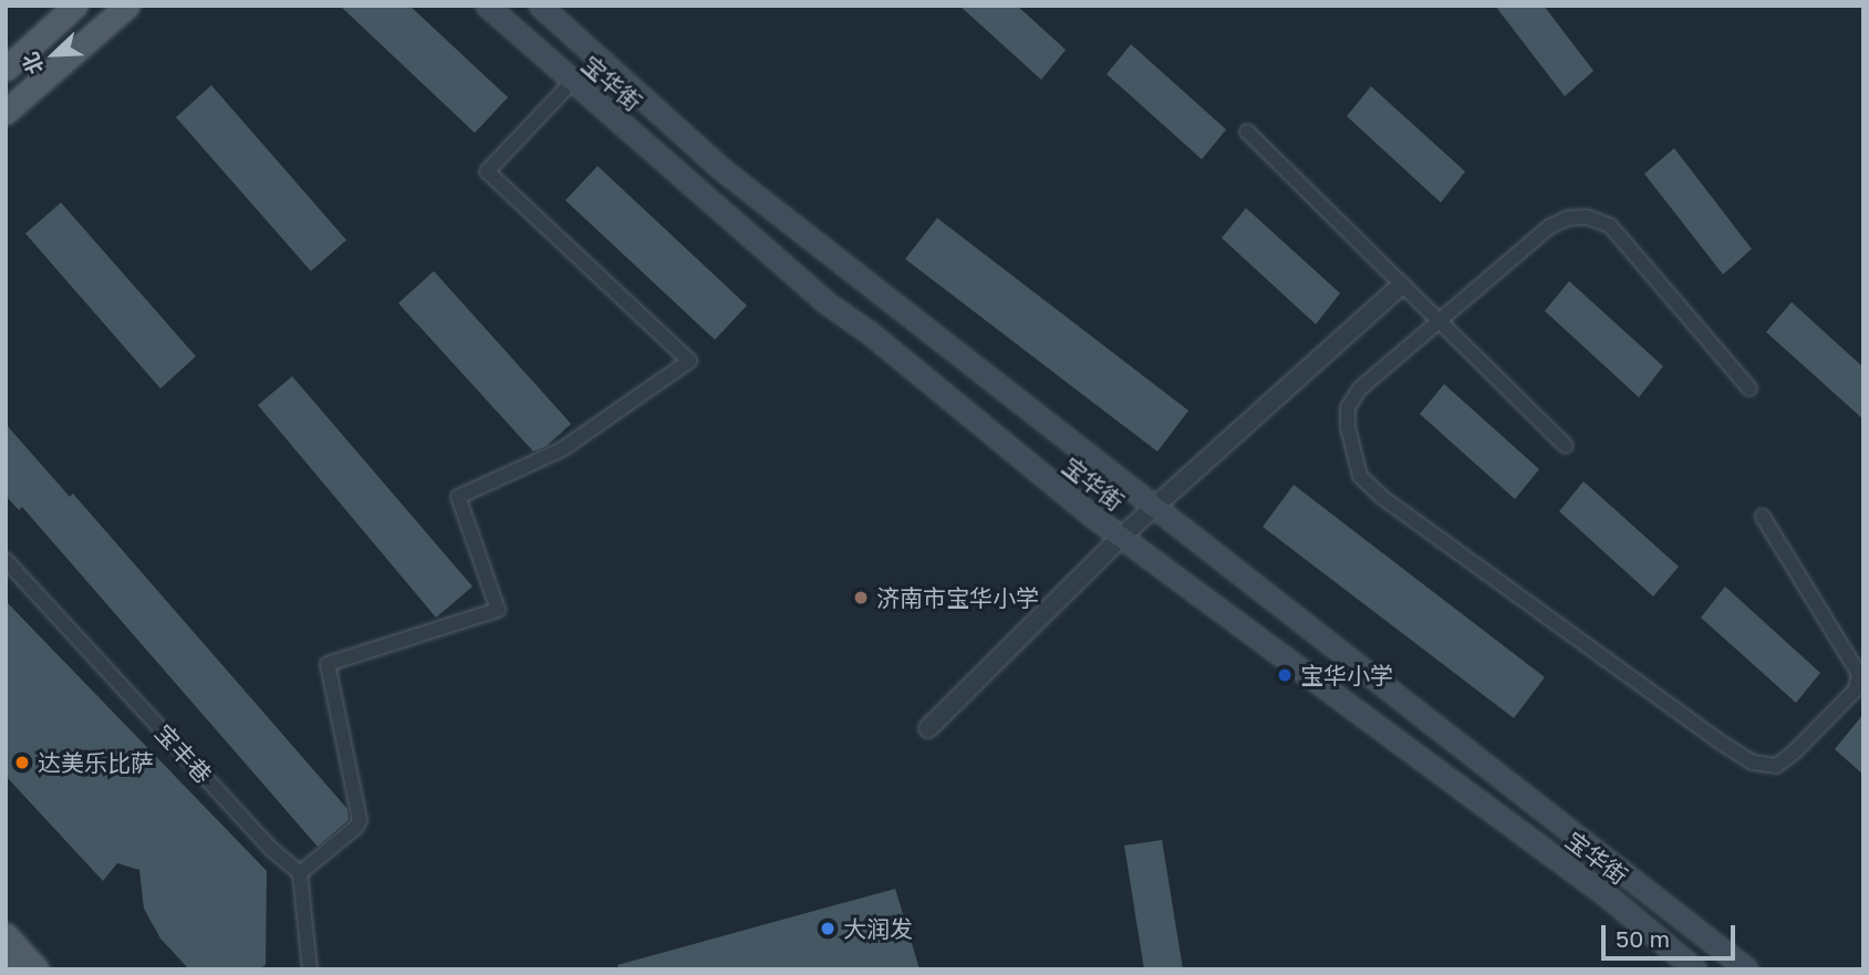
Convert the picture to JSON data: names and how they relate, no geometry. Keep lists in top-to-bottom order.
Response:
{
  "streets": {
    "main road": ["宝华街"],
    "street": ["宝丰巷"]
  },
  "places": [
    "济南市宝华小学",
    "宝华小学",
    "达美乐比萨",
    "大润发"
  ],
  "scale_bar": "50 m",
  "north": "bottom left"
}
